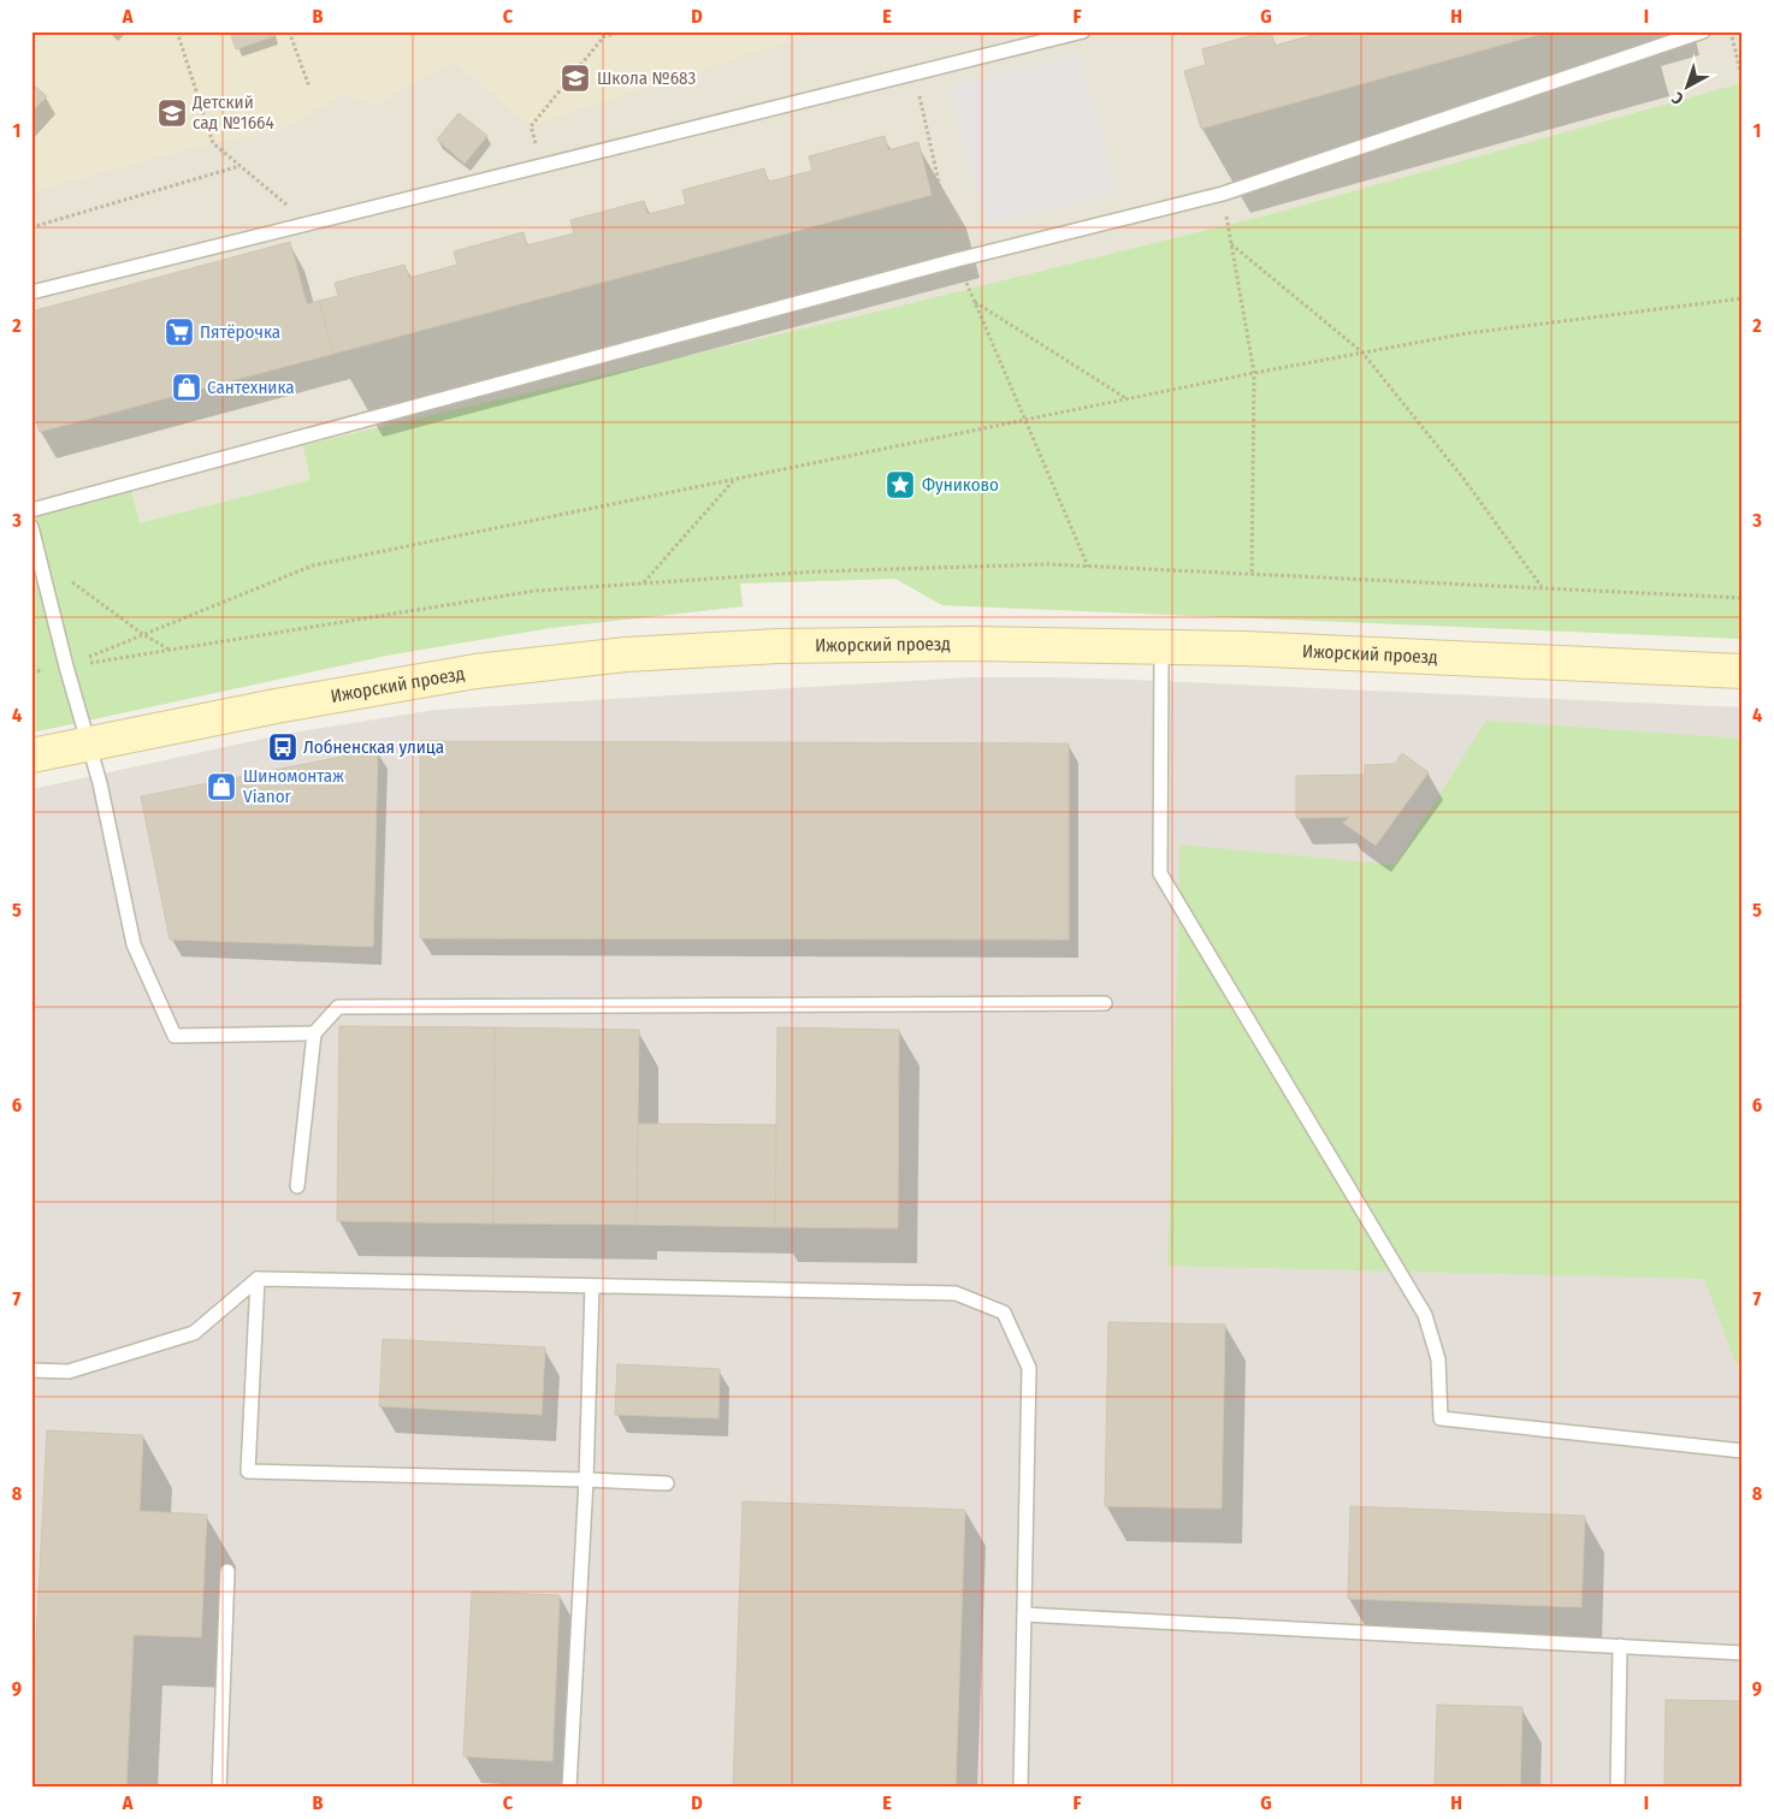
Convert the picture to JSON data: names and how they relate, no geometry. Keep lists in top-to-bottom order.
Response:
{
  "streets": {
    "street": ["Ижорский проезд"]
  },
  "places": {
    "school or university": ["Школа №683", "Детский сад №1664"],
    "supermarket": ["Пятёрочка"],
    "shop": ["Сантехника", "Шиномонтаж Vianor"],
    "place": ["Фуниково"],
    "bus stop": ["Лобненская улица"]
  },
  "north": "bottom left",
  "grid": {
    "columns": [
      "A",
      "B",
      "C",
      "D",
      "E",
      "F",
      "G",
      "H",
      "I"
    ],
    "rows": [
      "1",
      "2",
      "3",
      "4",
      "5",
      "6",
      "7",
      "8",
      "9"
    ]
  }
}
